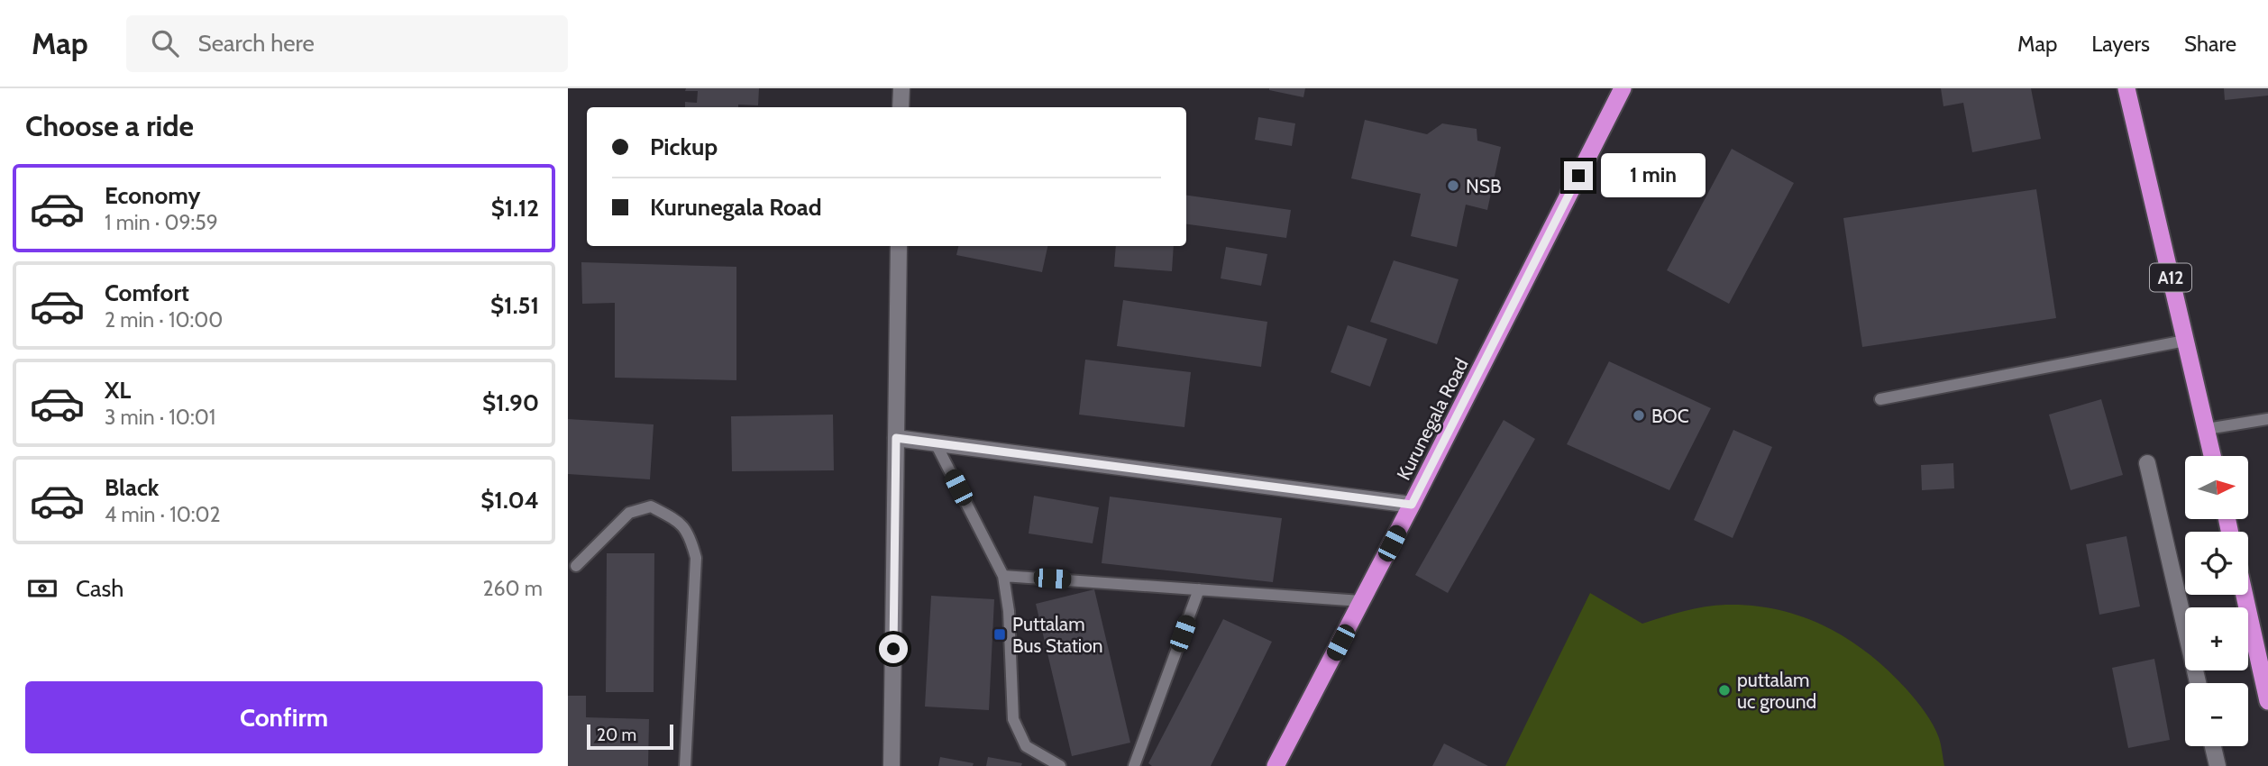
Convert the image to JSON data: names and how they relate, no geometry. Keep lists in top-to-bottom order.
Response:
{
  "streets": {
    "highway": ["A12", "Kurunegala Road"]
  },
  "places": {
    "other": ["NSB", "BOC", "puttalam uc ground"],
    "transit": ["Puttalam Bus Station"]
  },
  "scale_bar": "20 m",
  "north": "right",
  "page": {
    "header": "Map",
    "search": "Search here",
    "nav": ["Map", "Layers", "Share"],
    "heading": "Choose a ride",
    "banner": ["Pickup", "Kurunegala Road"],
    "bubble": "1 min",
    "list": [
      {
        "name": "Economy",
        "note": "1 min · 09:59",
        "value": "$1.12"
      },
      {
        "name": "Comfort",
        "note": "2 min · 10:00",
        "value": "$1.51"
      },
      {
        "name": "XL",
        "note": "3 min · 10:01",
        "value": "$1.90"
      },
      {
        "name": "Black",
        "note": "4 min · 10:02",
        "value": "$1.04"
      }
    ],
    "map_buttons": ["+", "−"],
    "pay": ["Cash", "260 m"],
    "buttons": "Confirm",
    "scale": "20 m"
  }
}
